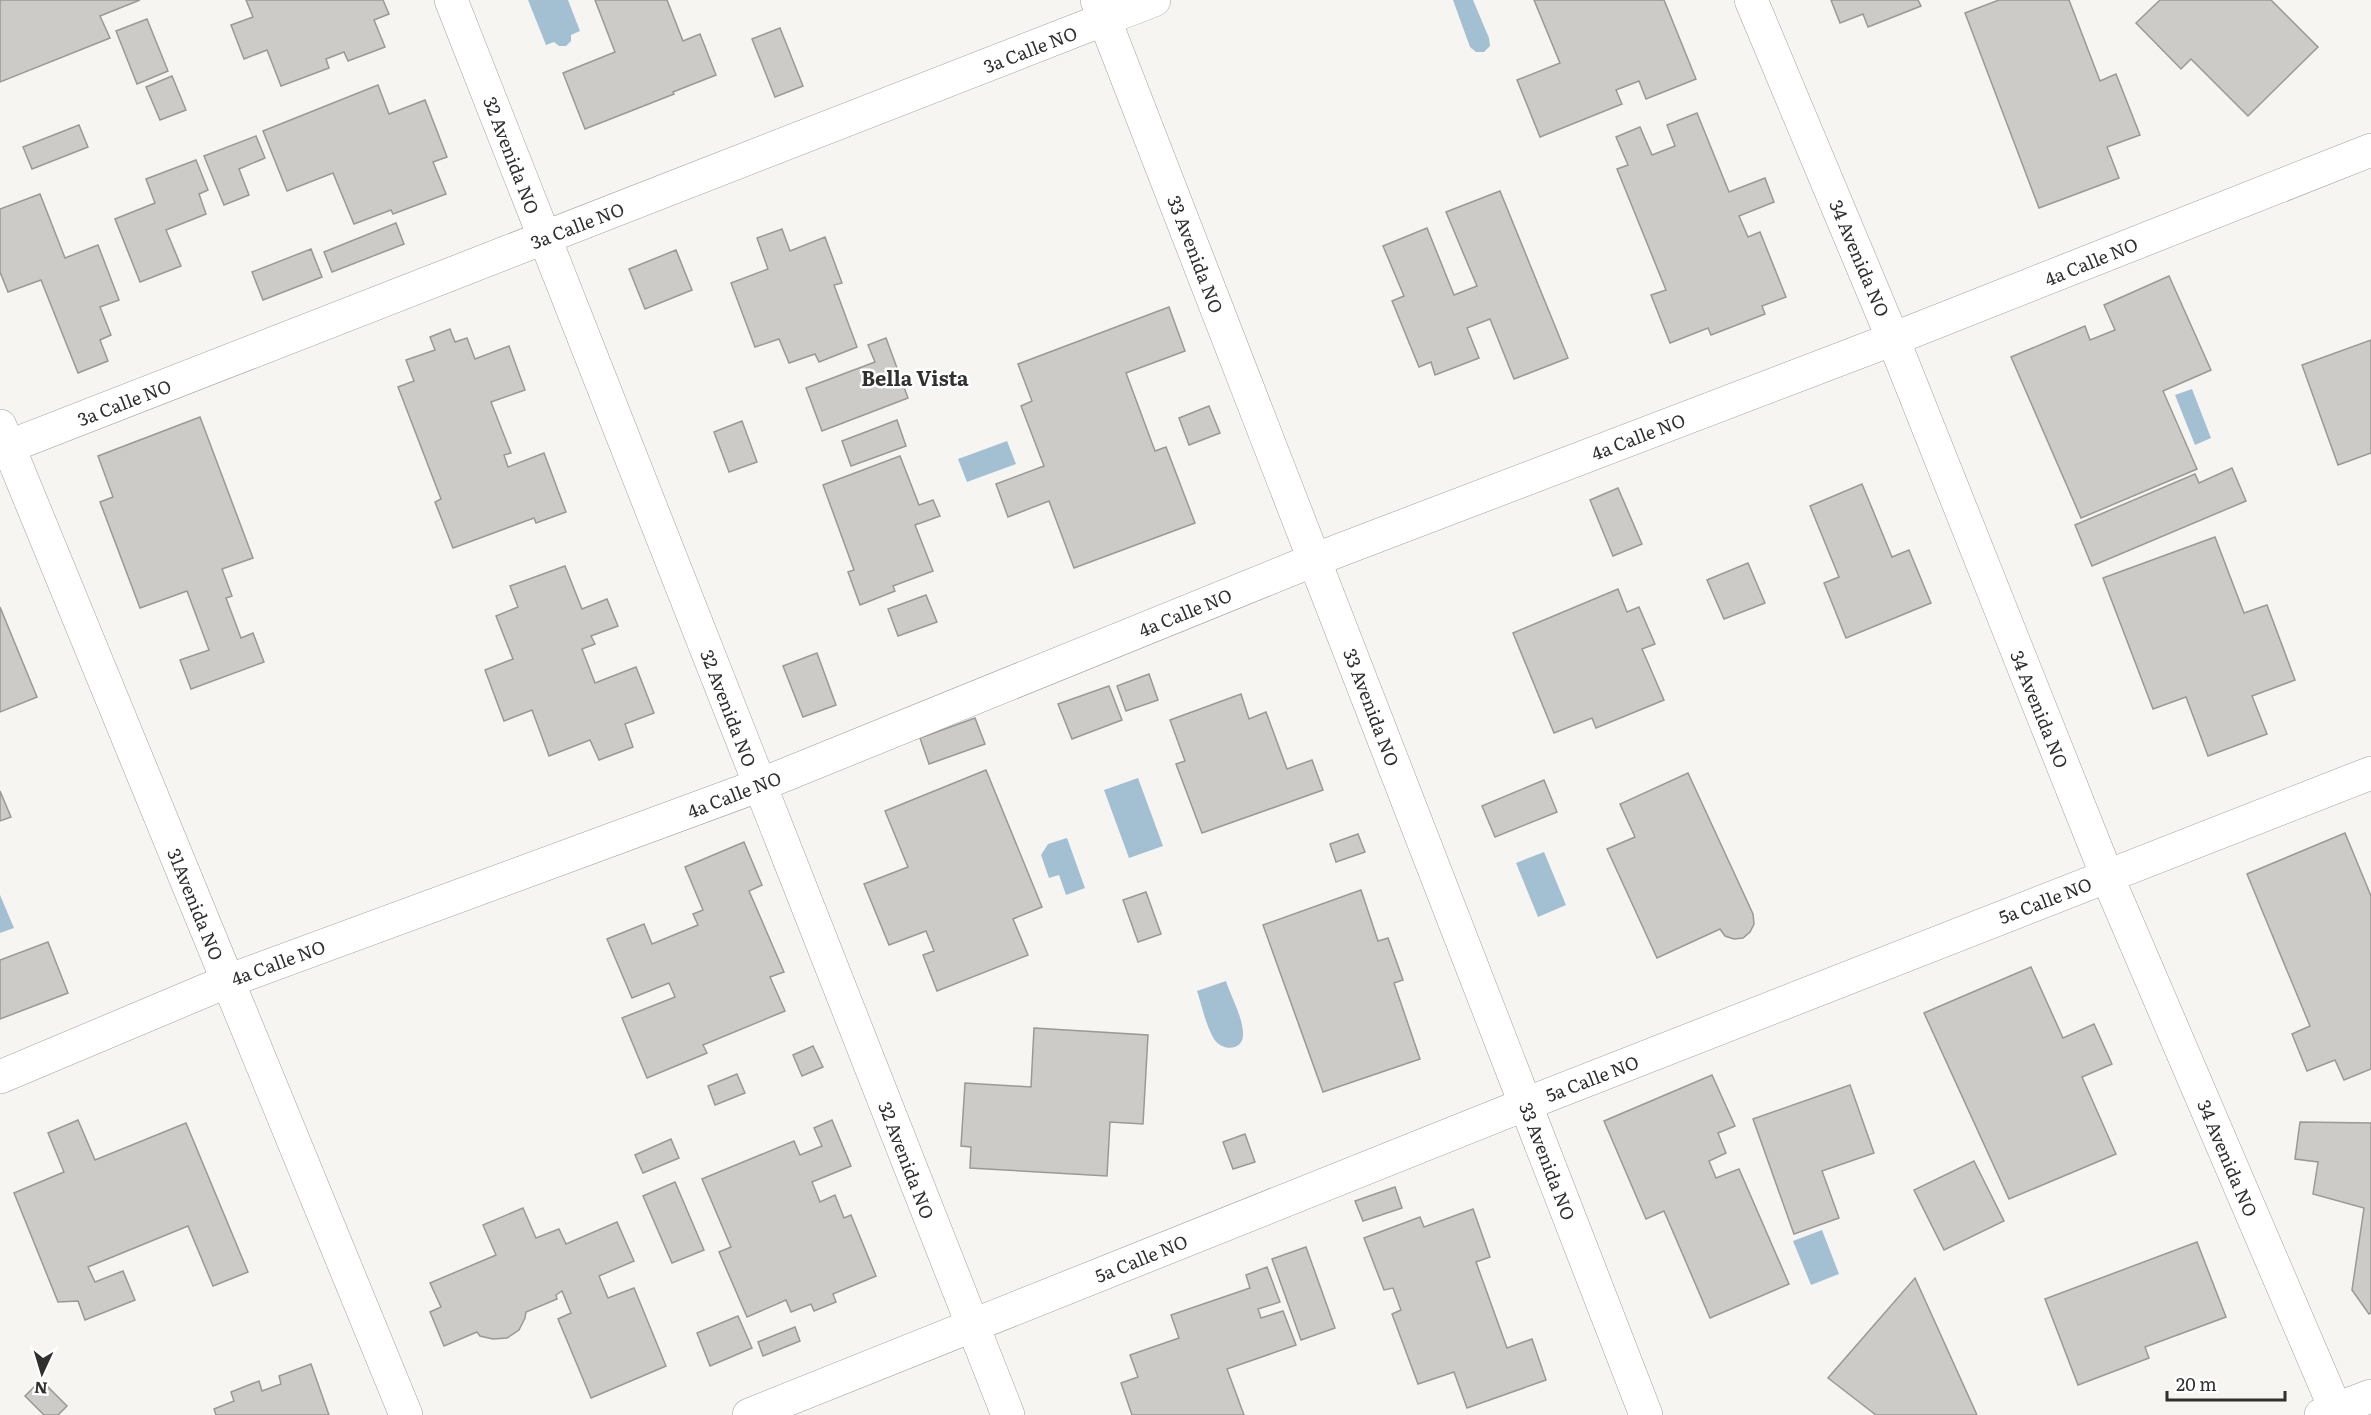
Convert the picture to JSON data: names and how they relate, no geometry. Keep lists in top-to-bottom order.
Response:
{
  "streets": {
    "street": [
      "3a Calle NO",
      "32 Avenida NO",
      "33 Avenida NO",
      "34 Avenida NO",
      "4a Calle NO",
      "5a Calle NO",
      "31Avenida NO"
    ]
  },
  "crossings": [
    ["3a Calle NO", "32 Avenida NO"],
    ["3a Calle NO", "33 Avenida NO"],
    ["3a Calle NO", "31Avenida NO"],
    ["32 Avenida NO", "4a Calle NO"],
    ["32 Avenida NO", "5a Calle NO"],
    ["33 Avenida NO", "4a Calle NO"],
    ["33 Avenida NO", "5a Calle NO"],
    ["34 Avenida NO", "4a Calle NO"],
    ["34 Avenida NO", "5a Calle NO"],
    ["4a Calle NO", "31Avenida NO"]
  ],
  "districts": ["Bella Vista"],
  "scale_bar": "20 m",
  "north": "bottom"
}
